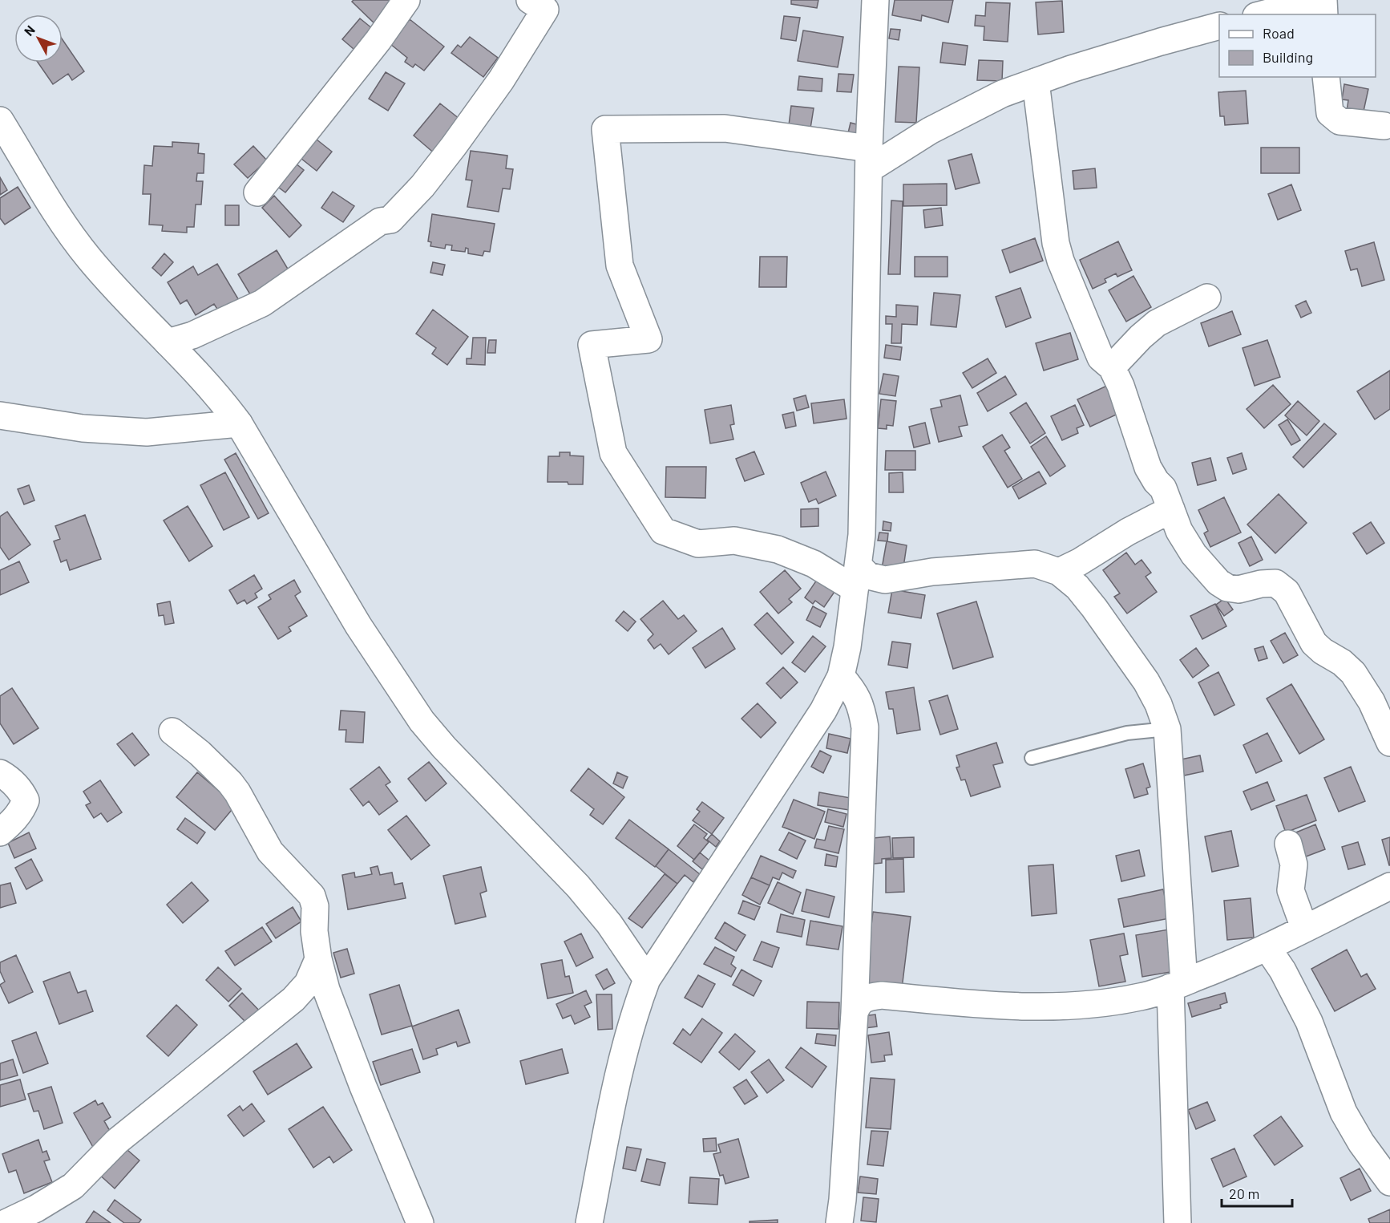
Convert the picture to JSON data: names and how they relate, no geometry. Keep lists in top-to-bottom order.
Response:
{
  "legend": ["Road", "Building"],
  "scale_bar": "20 m",
  "north": "top left"
}
